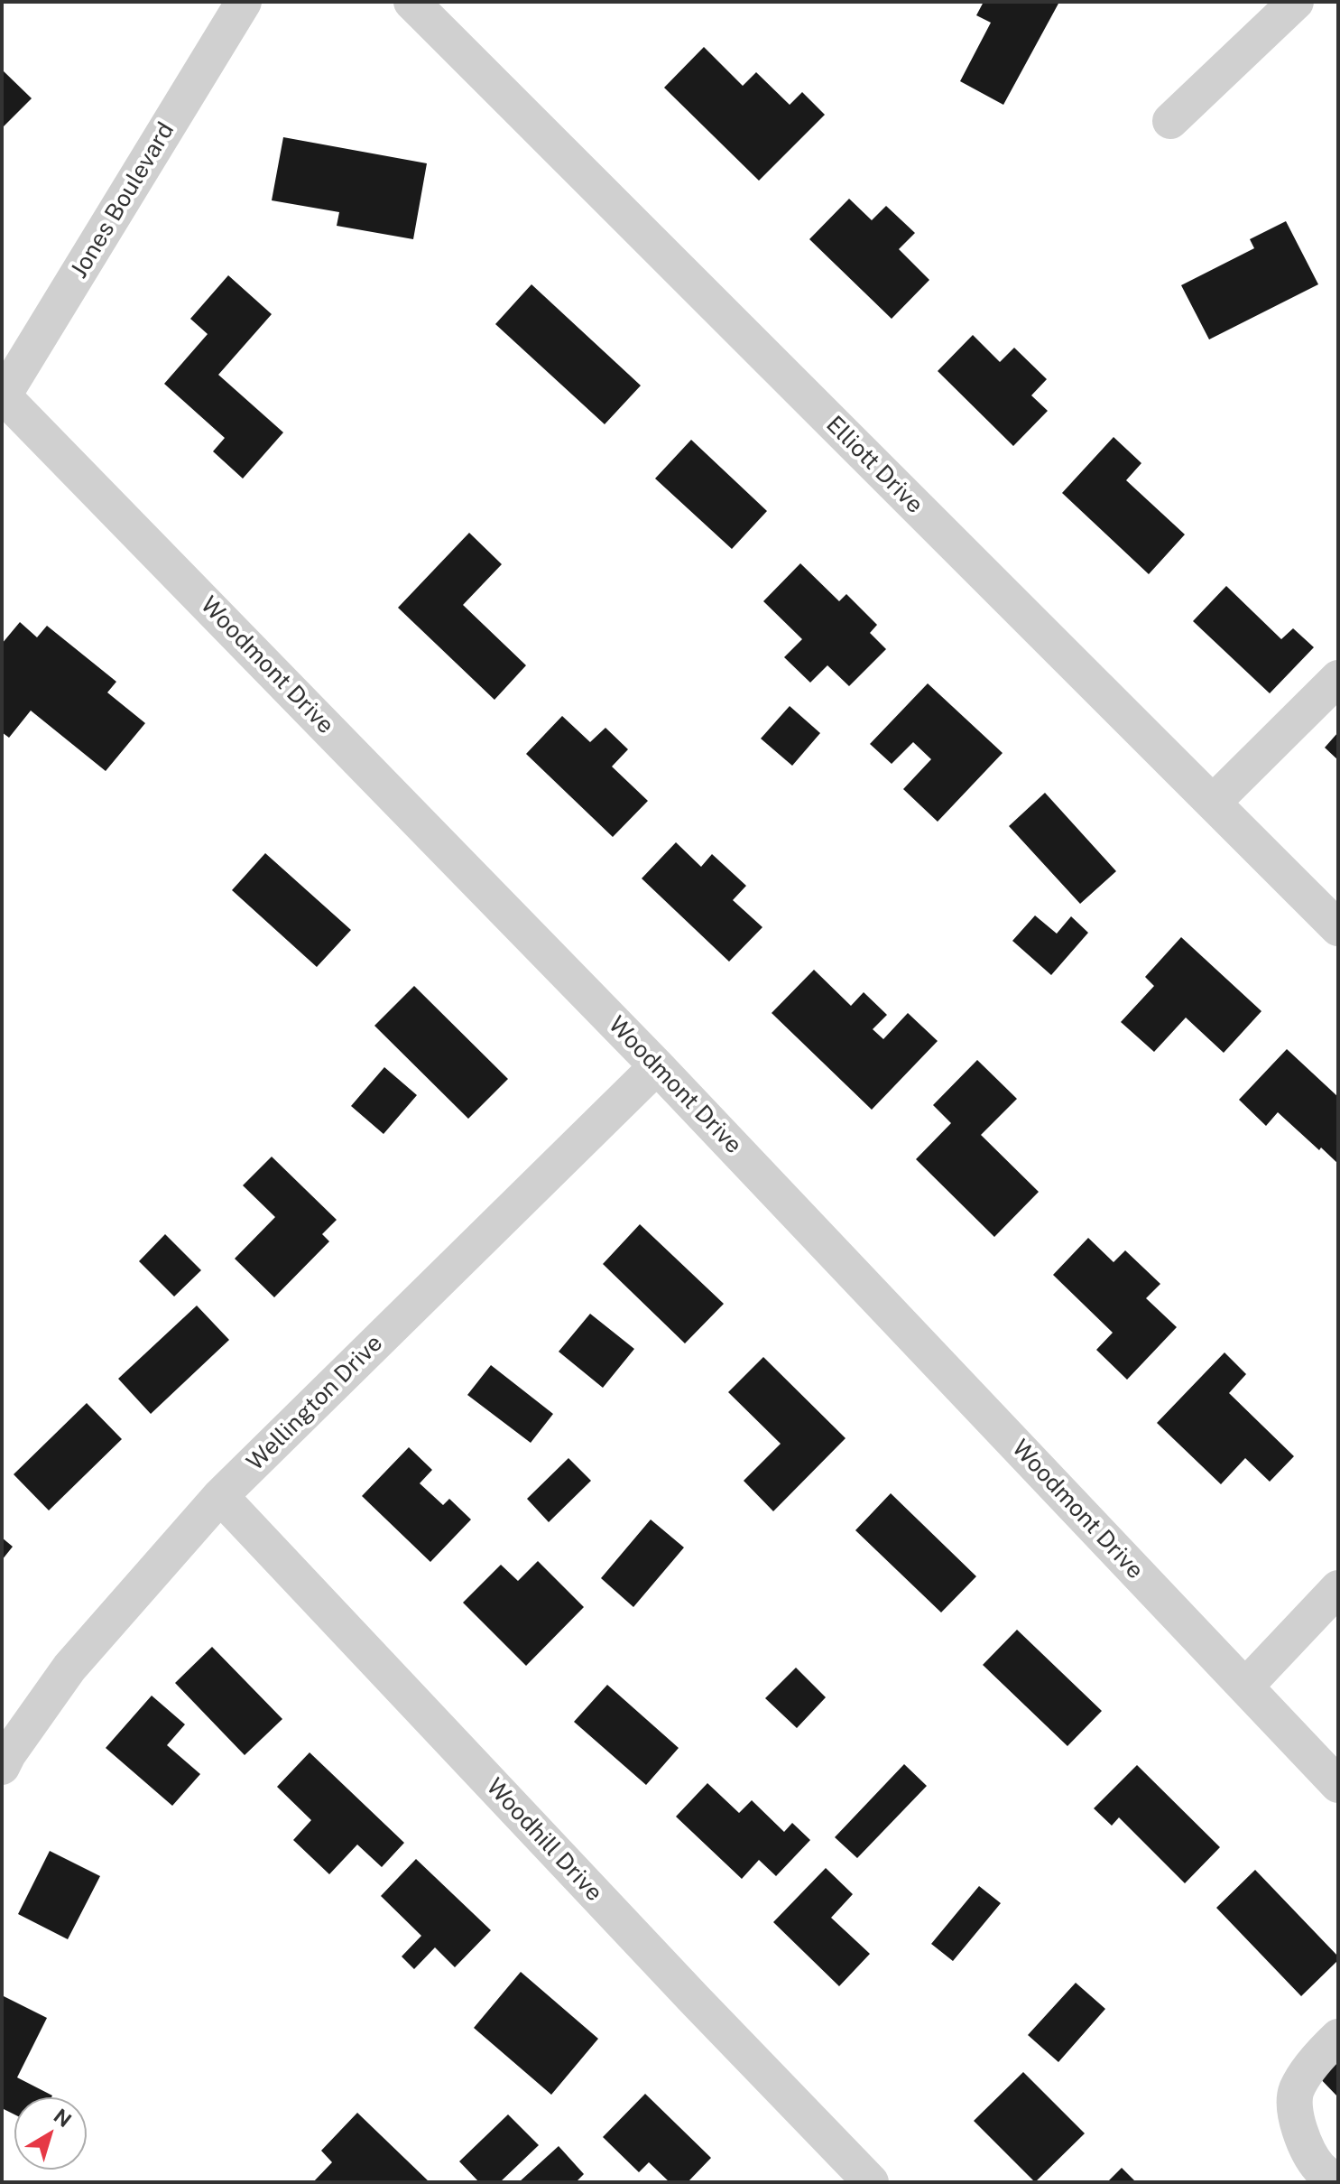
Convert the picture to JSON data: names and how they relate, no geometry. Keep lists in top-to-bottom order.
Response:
{
  "streets": {
    "street": [
      "Jones Boulevard",
      "Elliott Drive",
      "Woodmont Drive",
      "Wellington Drive",
      "Woodhill Drive"
    ]
  },
  "crossings": [
    ["Jones Boulevard", "Woodmont Drive"],
    ["Woodmont Drive", "Wellington Drive"],
    ["Wellington Drive", "Woodhill Drive"]
  ],
  "north": "top right"
}
